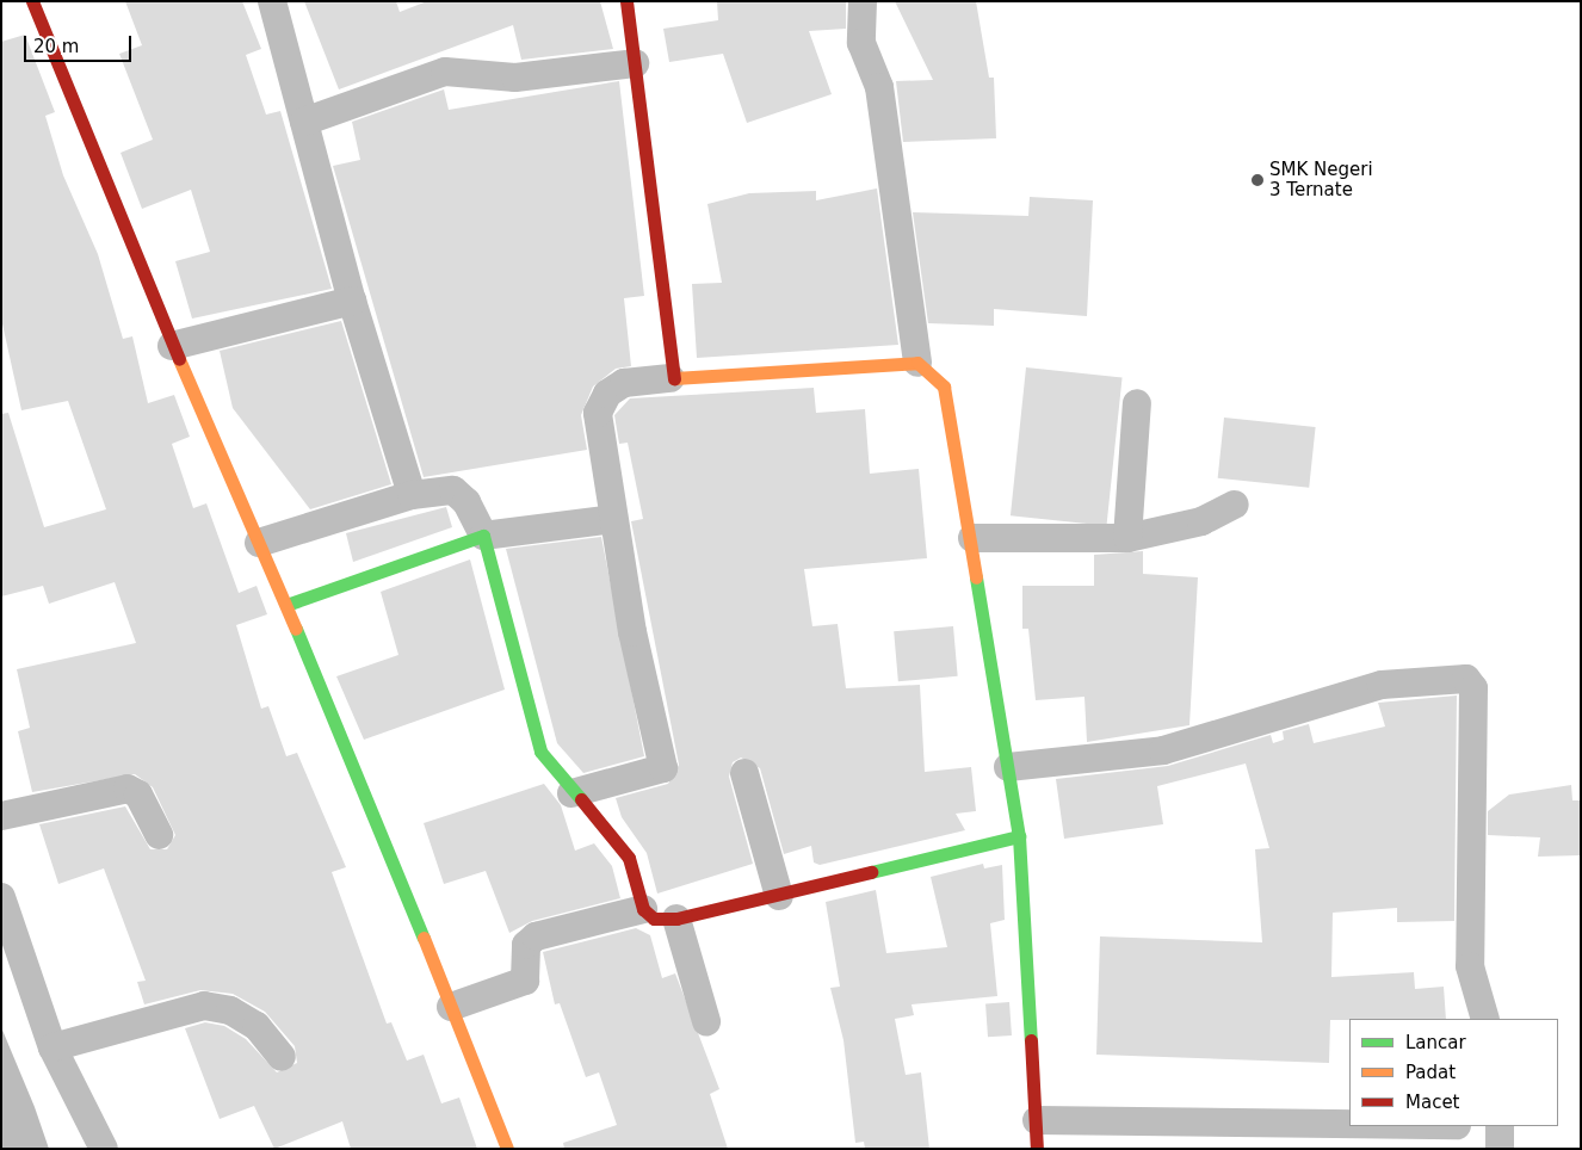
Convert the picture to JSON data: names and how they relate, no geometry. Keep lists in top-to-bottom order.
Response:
{
  "places": ["SMK Negeri 3 Ternate"],
  "legend": ["Lancar", "Padat", "Macet"],
  "scale_bar": "20 m"
}
